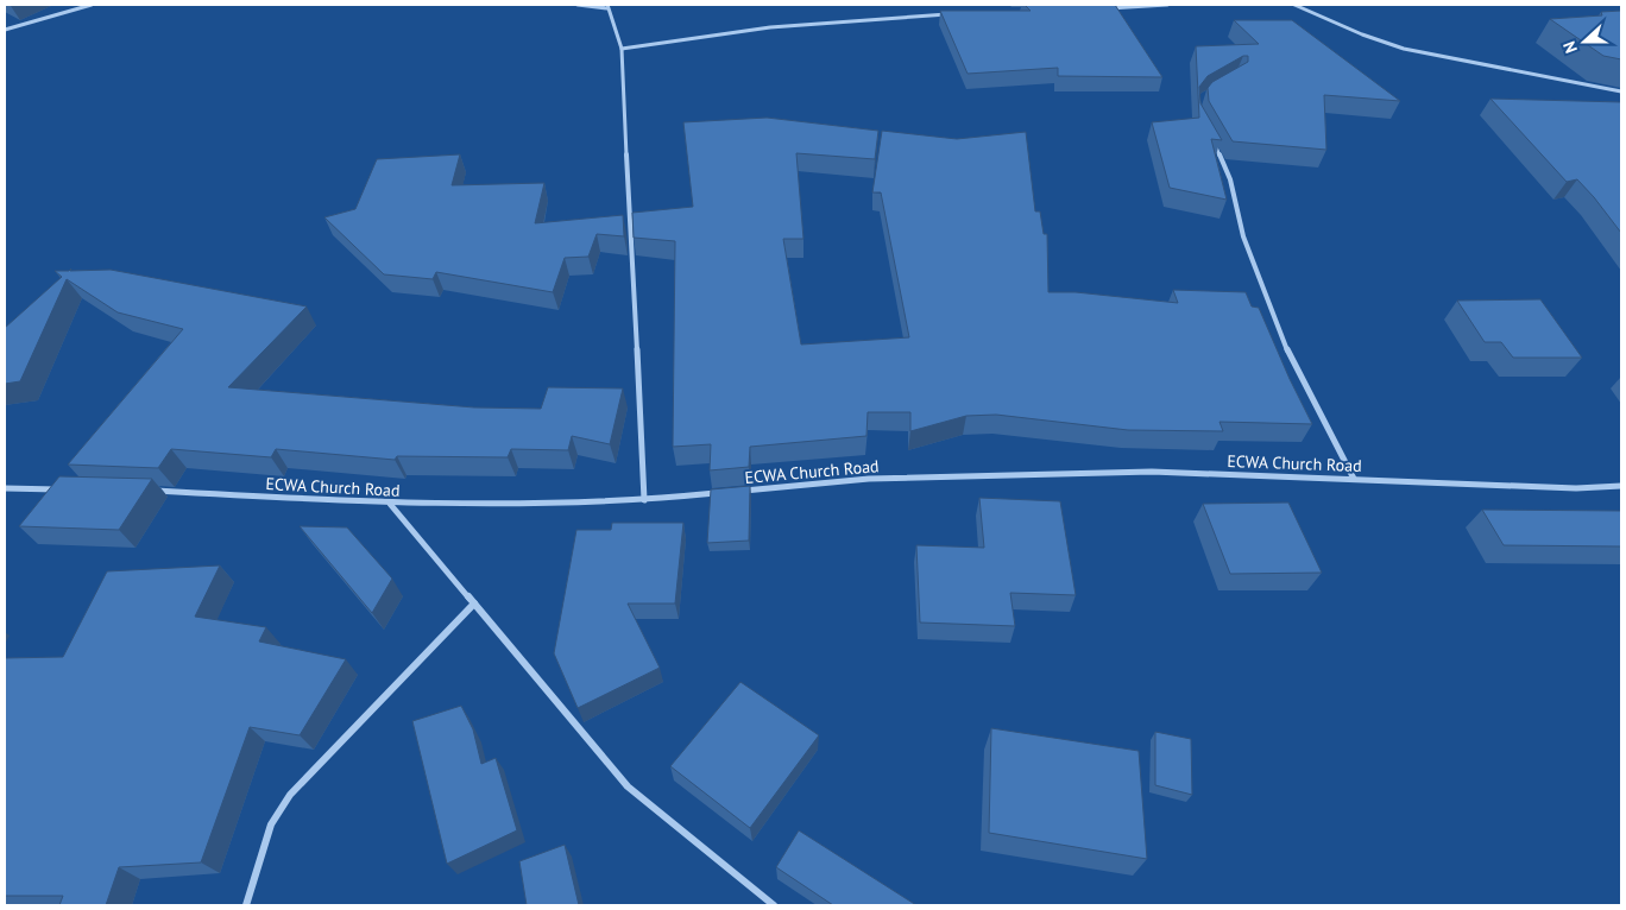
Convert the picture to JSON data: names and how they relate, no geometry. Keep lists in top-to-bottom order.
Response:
{
  "streets": {
    "street": ["ECWA Church Road"]
  },
  "north": "left"
}
